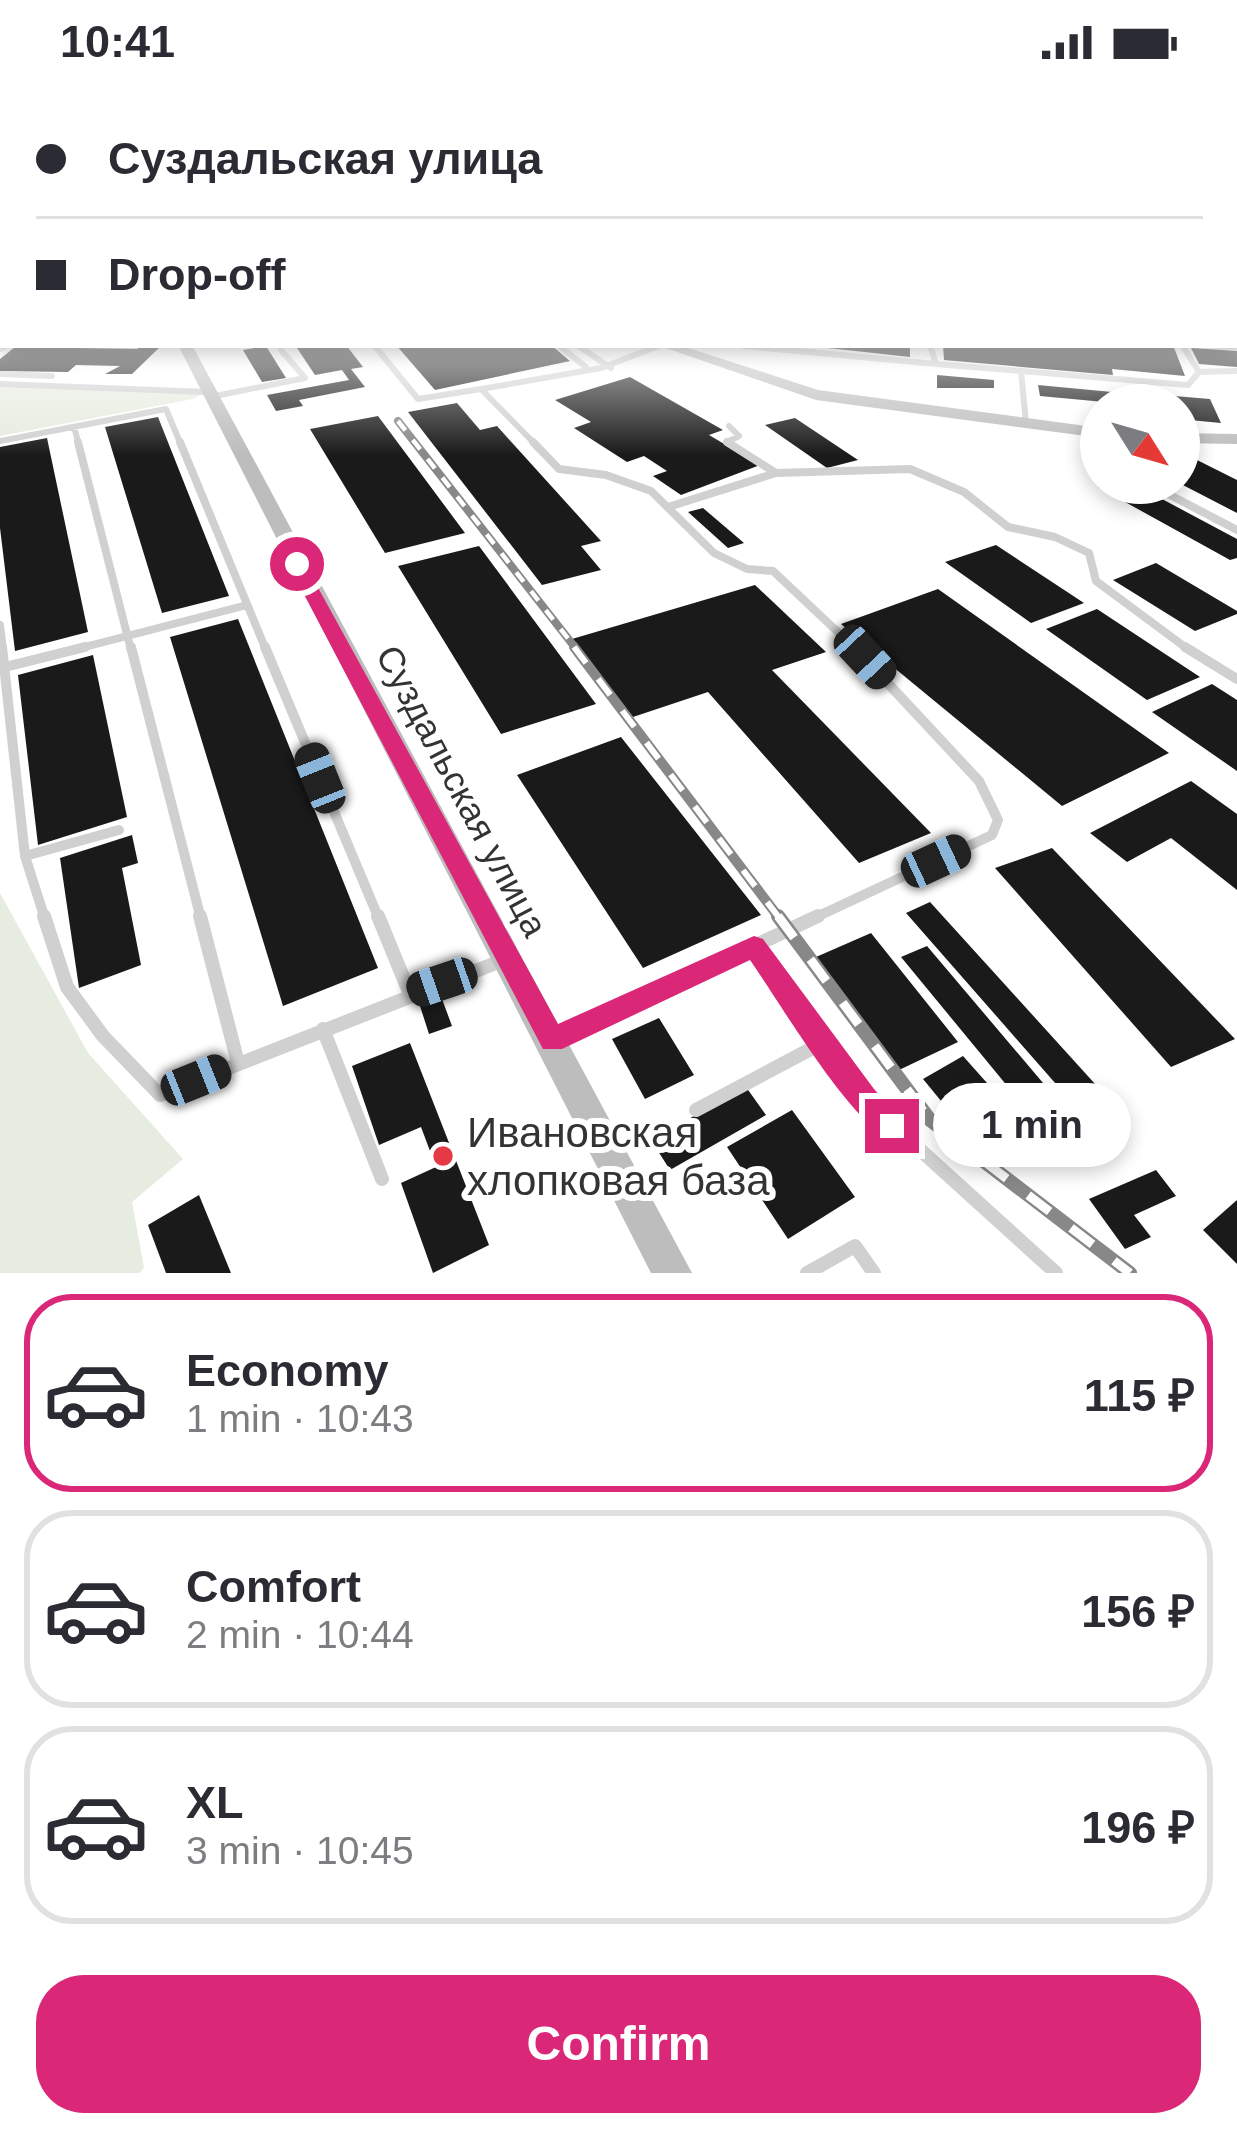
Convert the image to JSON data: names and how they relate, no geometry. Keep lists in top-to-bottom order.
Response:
{
  "streets": {
    "main road": ["Суздальская улица"]
  },
  "places": ["Ивановская хлопковая база"],
  "north": "bottom right",
  "page": {
    "status": "10:41",
    "banner": ["Суздальская улица", "Drop-off"],
    "bubble": "1 min",
    "list": [
      {
        "name": "Economy",
        "note": "1 min · 10:43",
        "value": "115 ₽"
      },
      {
        "name": "Comfort",
        "note": "2 min · 10:44",
        "value": "156 ₽"
      },
      {
        "name": "XL",
        "note": "3 min · 10:45",
        "value": "196 ₽"
      }
    ],
    "buttons": "Confirm"
  }
}
